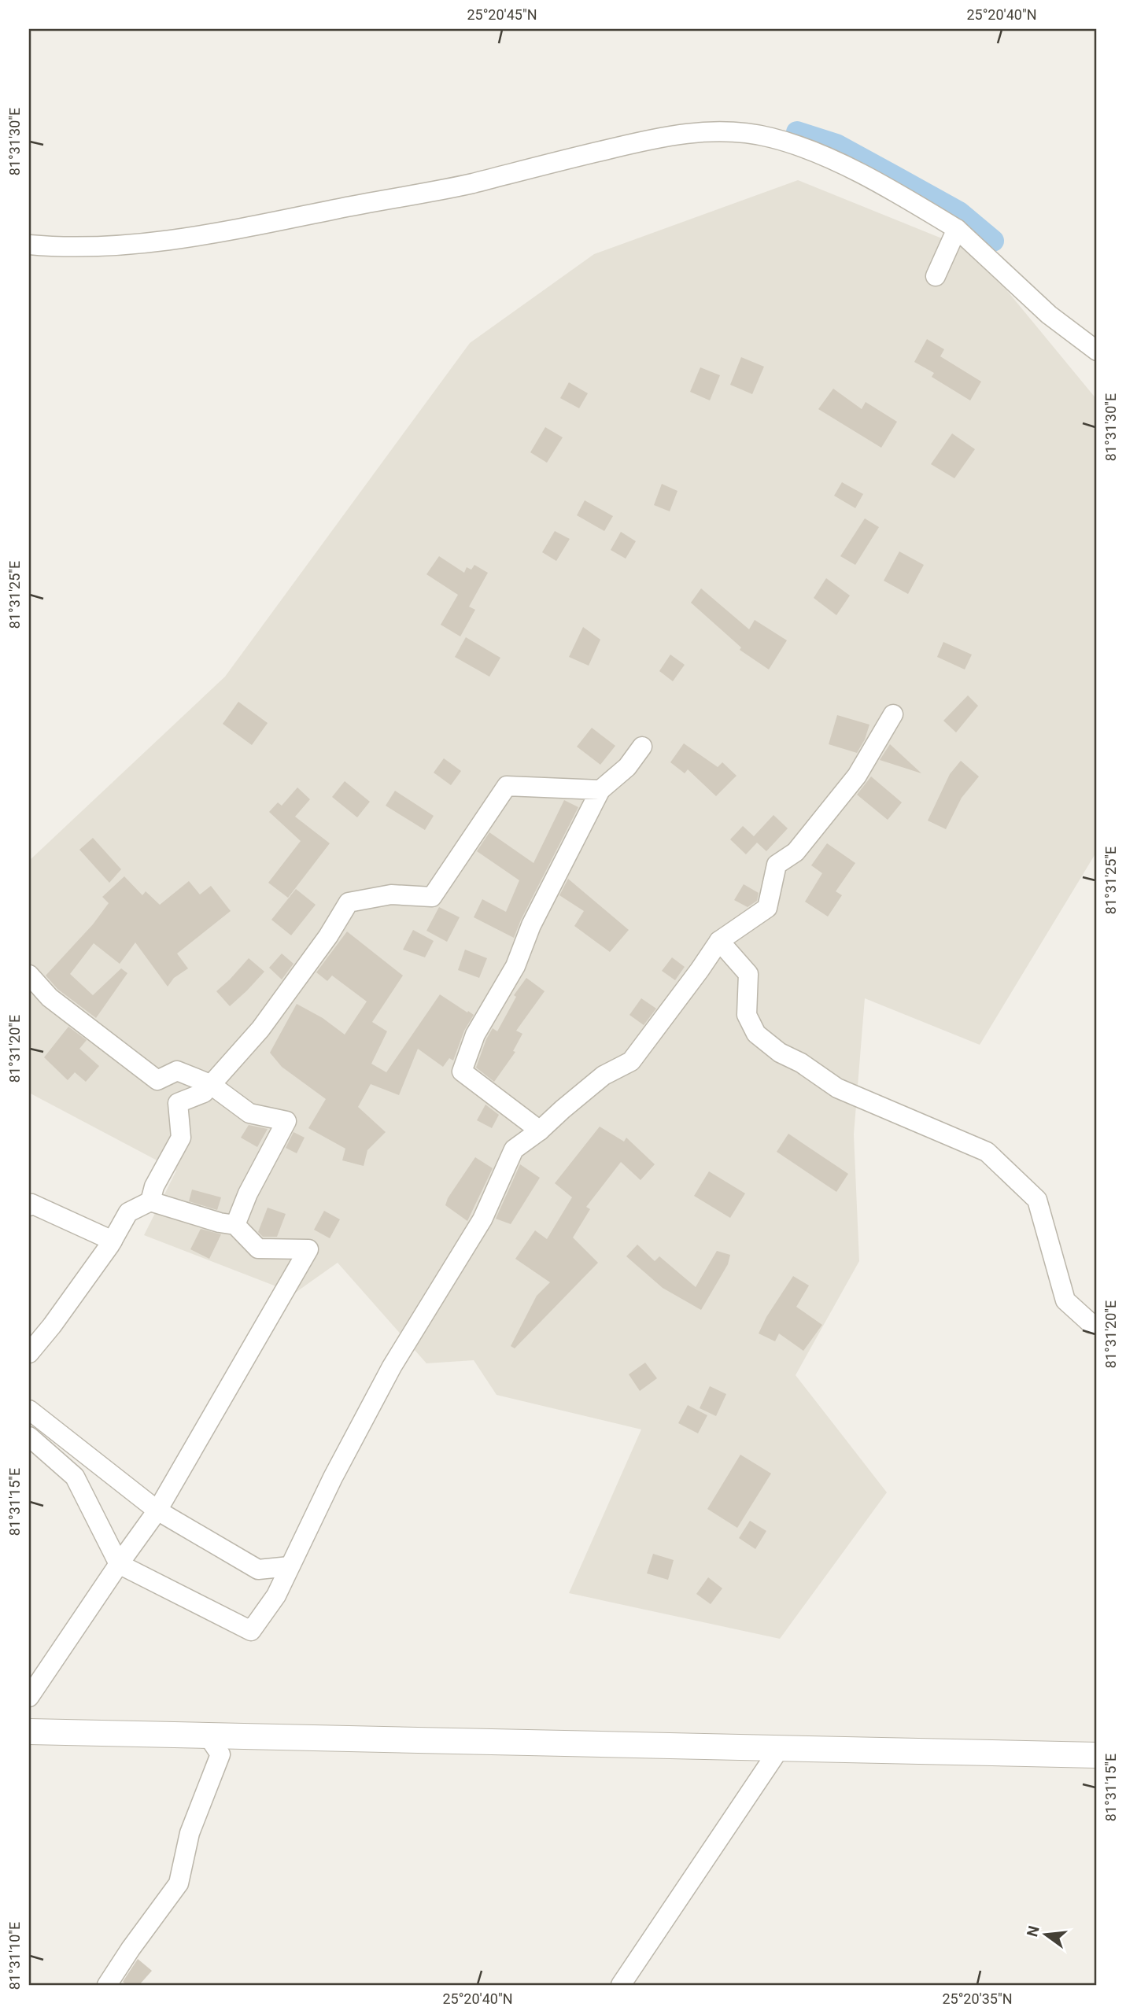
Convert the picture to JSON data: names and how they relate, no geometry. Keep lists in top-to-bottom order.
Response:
{
  "north": "left",
  "coordinates": [
    "25°20'45\"N",
    "25°20'40\"N",
    "81°31'30\"E",
    "81°31'25\"E",
    "81°31'20\"E",
    "81°31'15\"E",
    "81°31'10\"E",
    "25°20'35\"N"
  ]
}
